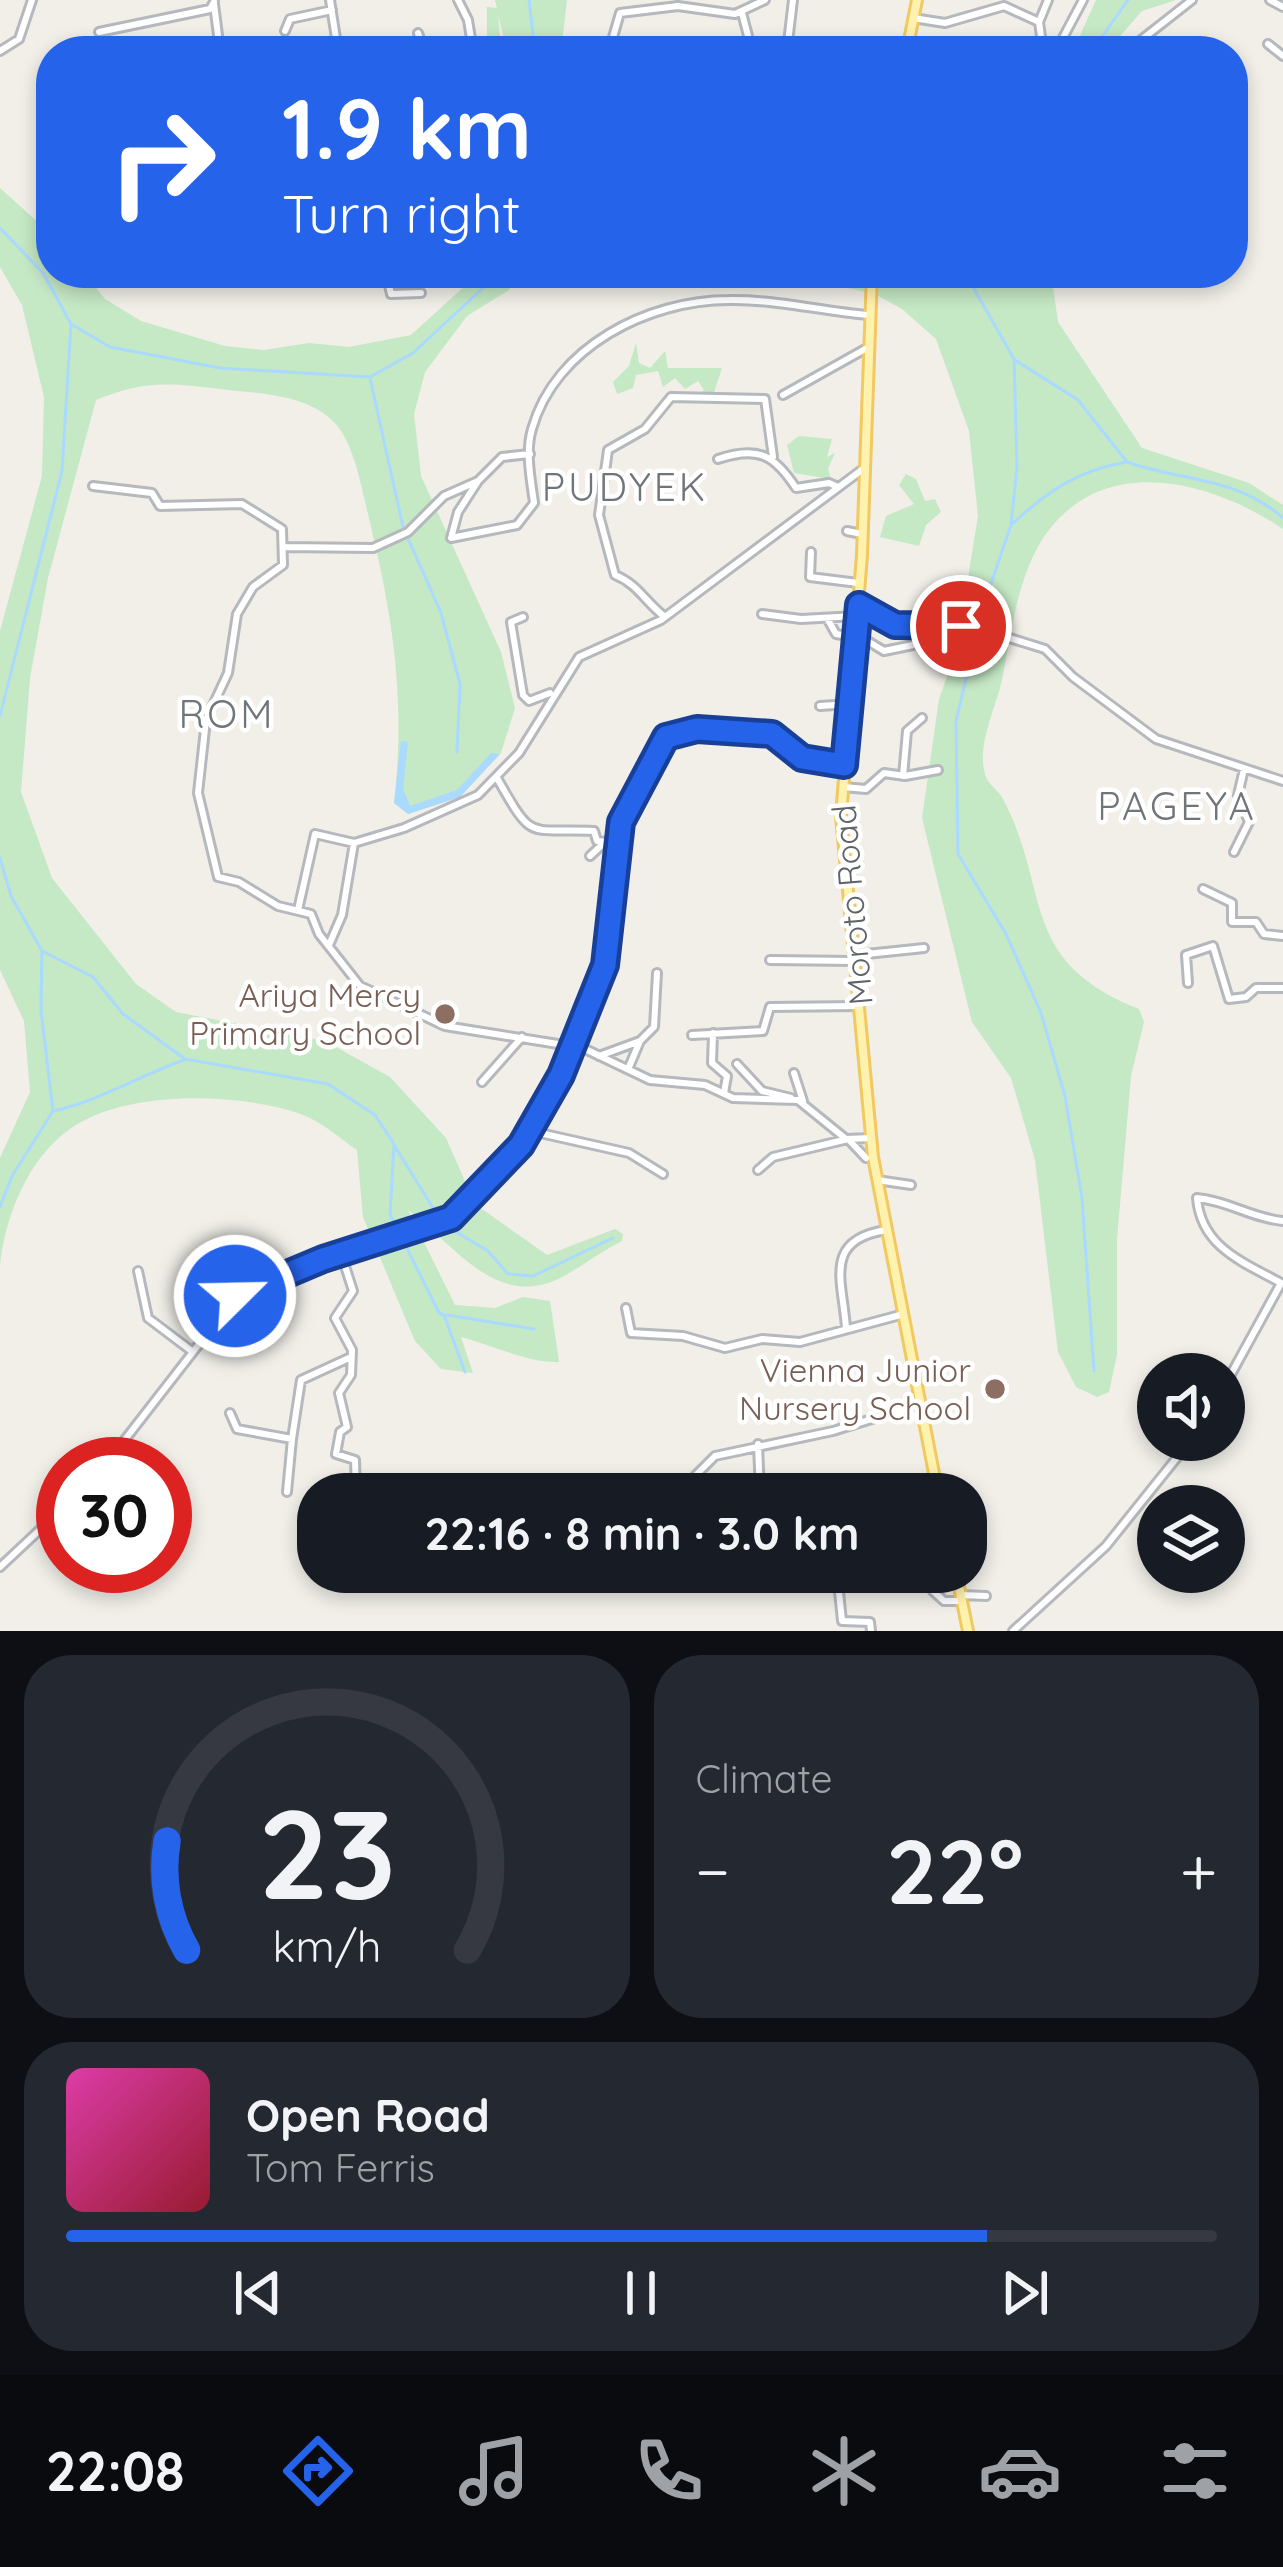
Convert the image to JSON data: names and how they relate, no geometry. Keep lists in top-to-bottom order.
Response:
{
  "streets": {
    "main road": ["Moroto Road"]
  },
  "districts": ["PUDYEK", "ROM", "PAGEYA"],
  "places": ["Ariya Mercy Primary School", "Vienna Junior Nursery School"],
  "page": {
    "turn": ["1.9 km", "Turn right"],
    "limit": "30",
    "trip": "22:16 · 8 min · 3.0 km",
    "tile": "Climate",
    "heat": ["−", "22°", "+"],
    "song": ["Open Road", "Tom Ferris"],
    "tabs": "22:08",
    "gauge": ["23", "km/h"]
  }
}
